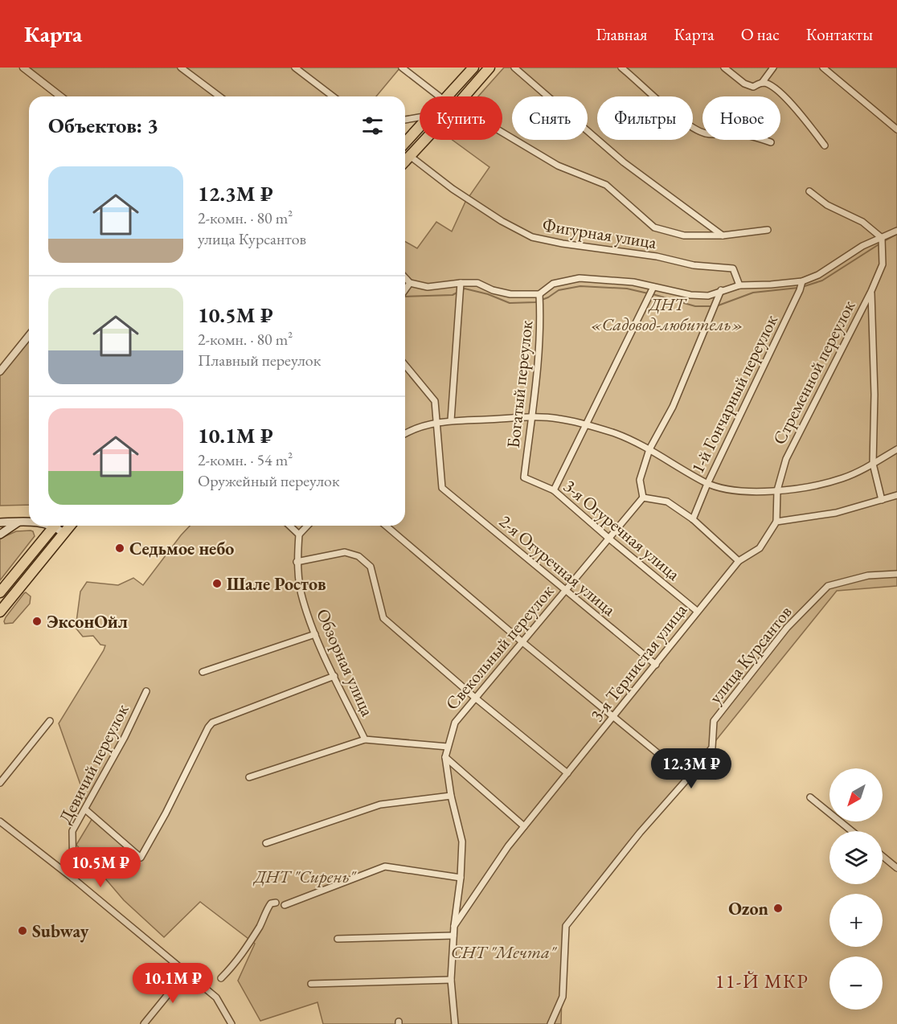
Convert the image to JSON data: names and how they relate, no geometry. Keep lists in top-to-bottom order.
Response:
{
  "streets": {
    "street": [
      "Фигурная улица",
      "Стременной переулок",
      "Богатый переулок",
      "1-й Гончарный переулок",
      "3-я Огуречная улица",
      "2-я Огуречная улица",
      "Свекольный переулок",
      "улица Курсантов",
      "Обзорная улица",
      "3-я Тернистая улица",
      "Девичий переулок"
    ]
  },
  "crossings": [
    ["Стременной переулок", "3-я Тернистая улица"],
    ["Богатый переулок", "3-я Огуречная улица"],
    ["3-я Огуречная улица", "Свекольный переулок"],
    ["3-я Огуречная улица", "3-я Тернистая улица"],
    ["2-я Огуречная улица", "Свекольный переулок"],
    ["2-я Огуречная улица", "3-я Тернистая улица"],
    ["Свекольный переулок", "Обзорная улица"],
    ["Свекольный переулок", "3-я Тернистая улица"]
  ],
  "districts": ["11-Й МКР"],
  "parks": ["ДНТ «Садовод-любитель»", "ДНТ \"Сирень\"", "СНТ \"Мечта\""],
  "places": [
    "Седьмое небо",
    "Шале Ростов",
    "ЭксонОйл",
    "Ozon",
    "Subway"
  ],
  "north": "bottom left",
  "page": {
    "header": "Карта",
    "nav": [
      "Главная",
      "Карта",
      "О нас",
      "Контакты"
    ],
    "chip": [
      "Купить",
      "Снять",
      "Фильтры",
      "Новое"
    ],
    "heading": "Объектов: 3",
    "list": [
      {
        "name": "12.3M ₽",
        "note": "2-комн. · 80 m² · улица Курсантов"
      },
      {
        "name": "10.5M ₽",
        "note": "2-комн. · 80 m² · Плавный переулок"
      },
      {
        "name": "10.1M ₽",
        "note": "2-комн. · 54 m² · Оружейный переулок"
      }
    ],
    "price": ["12.3M ₽", "10.5M ₽", "10.1M ₽"],
    "map_buttons": ["+", "−"]
  }
}
